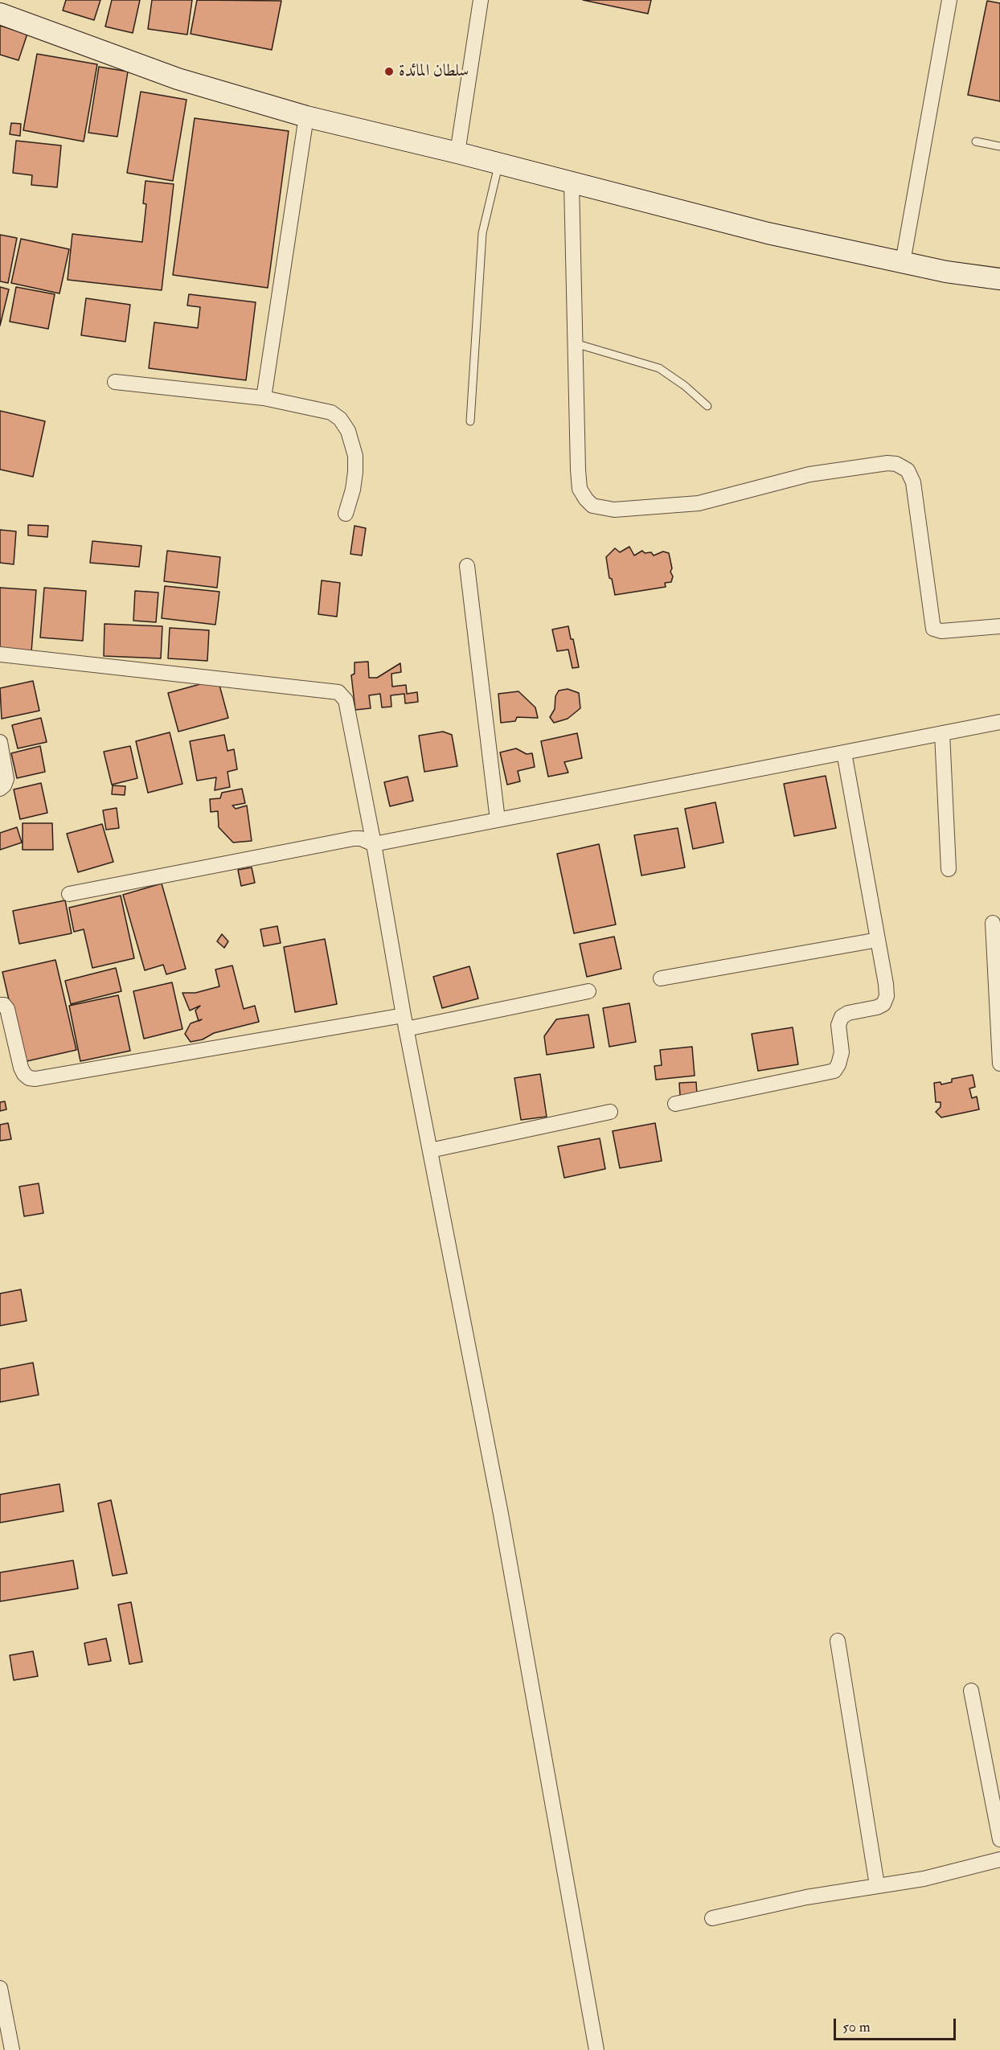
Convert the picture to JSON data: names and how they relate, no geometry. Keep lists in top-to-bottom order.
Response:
{
  "places": ["سلطان المائدة"],
  "scale_bar": "50 m"
}
